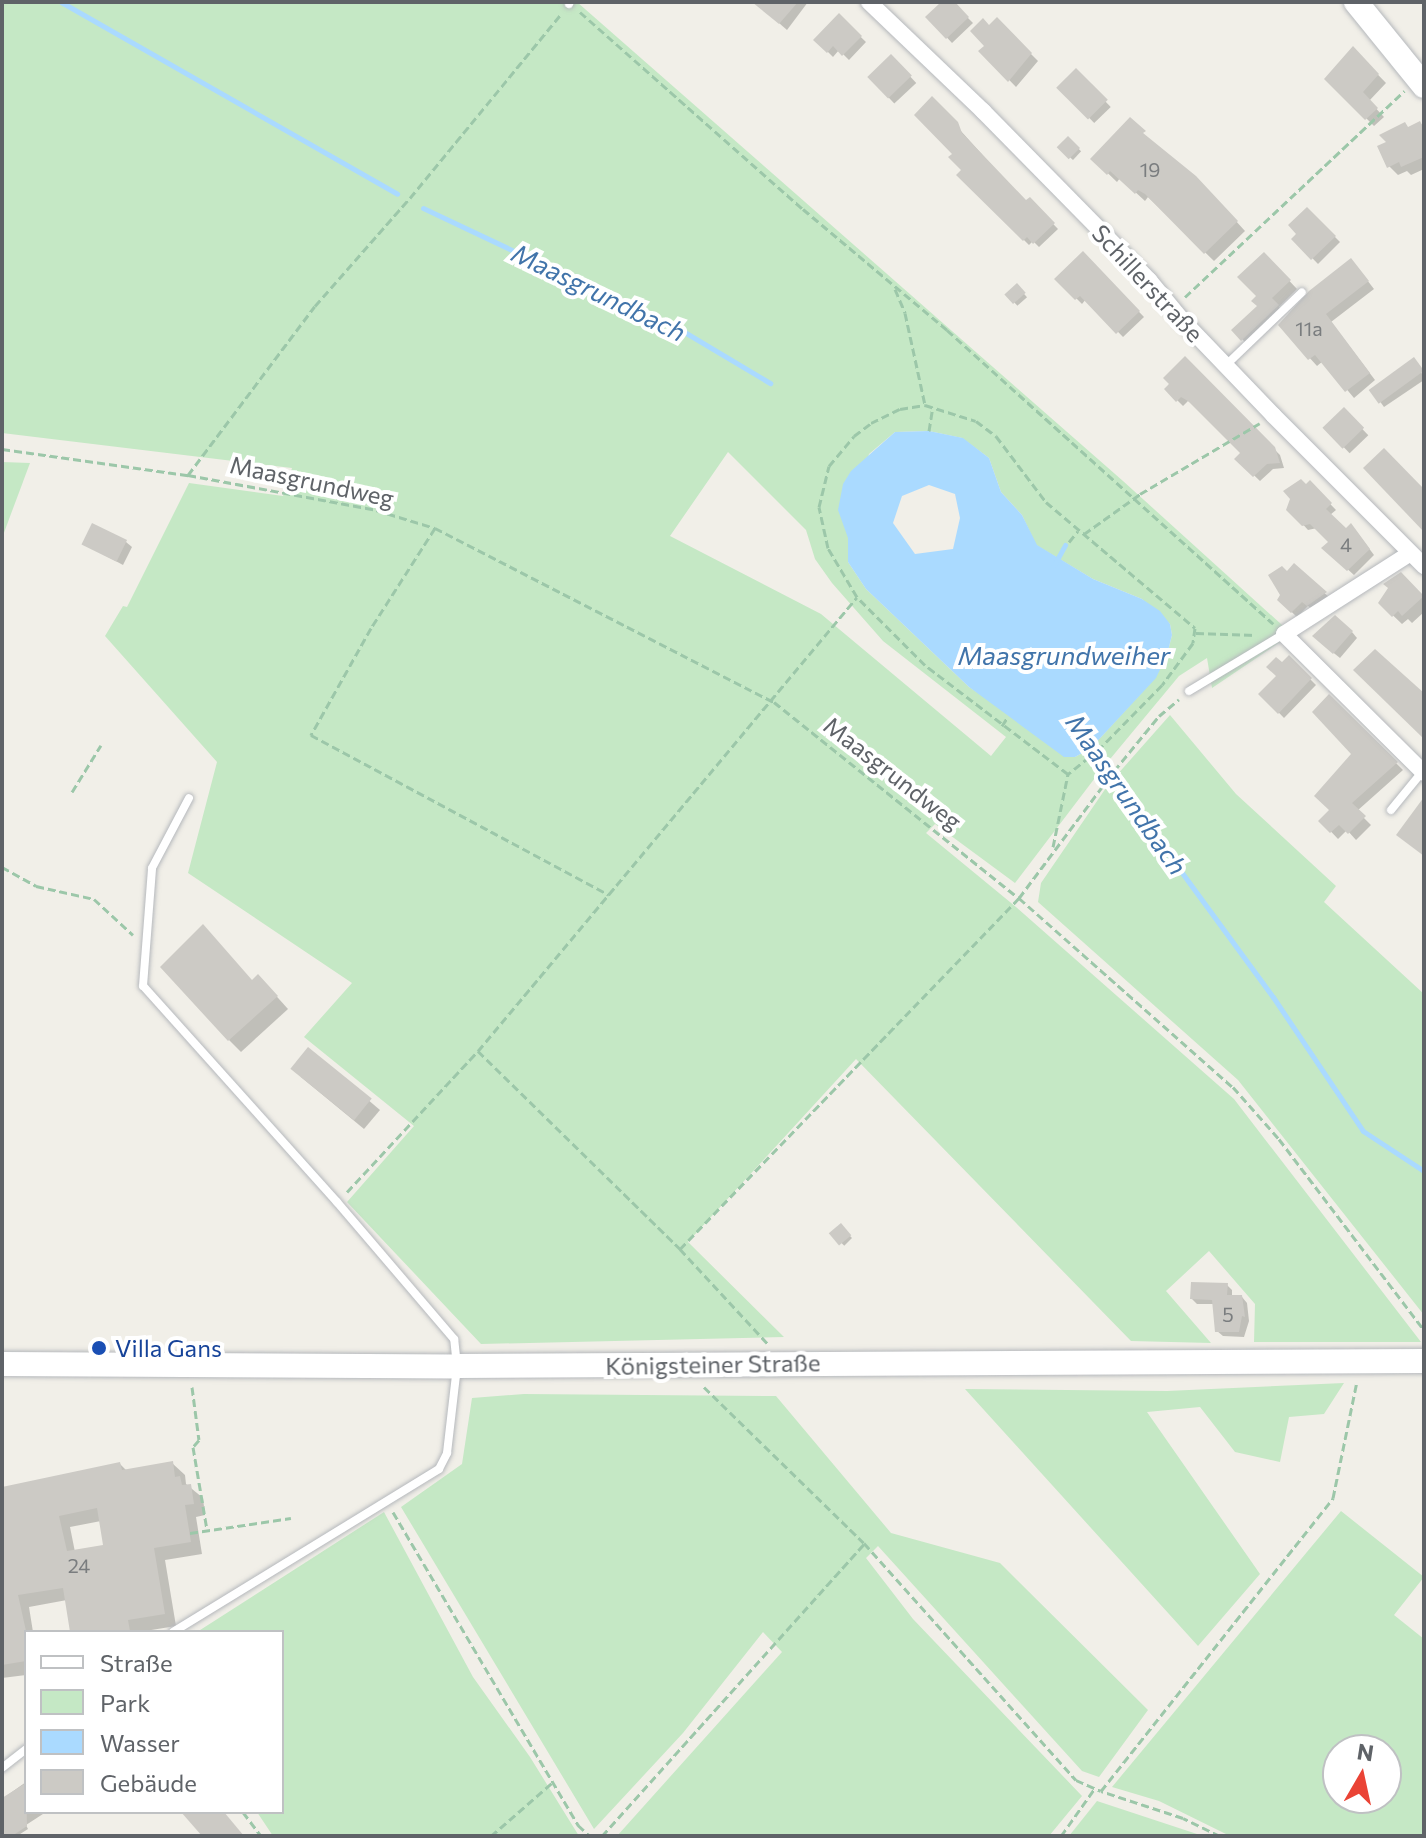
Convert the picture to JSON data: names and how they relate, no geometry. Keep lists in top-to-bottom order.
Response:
{
  "streets": {
    "main road": ["Königsteiner Straße"],
    "street": ["Schillerstraße"],
    "path": ["Maasgrundweg"]
  },
  "water": ["Maasgrundbach", "Maasgrundweiher"],
  "places": ["Villa Gans"],
  "house_numbers": [
    "19",
    "11a",
    "4",
    "5",
    "24"
  ],
  "legend": [
    "Straße",
    "Park",
    "Wasser",
    "Gebäude"
  ],
  "north": "top"
}
